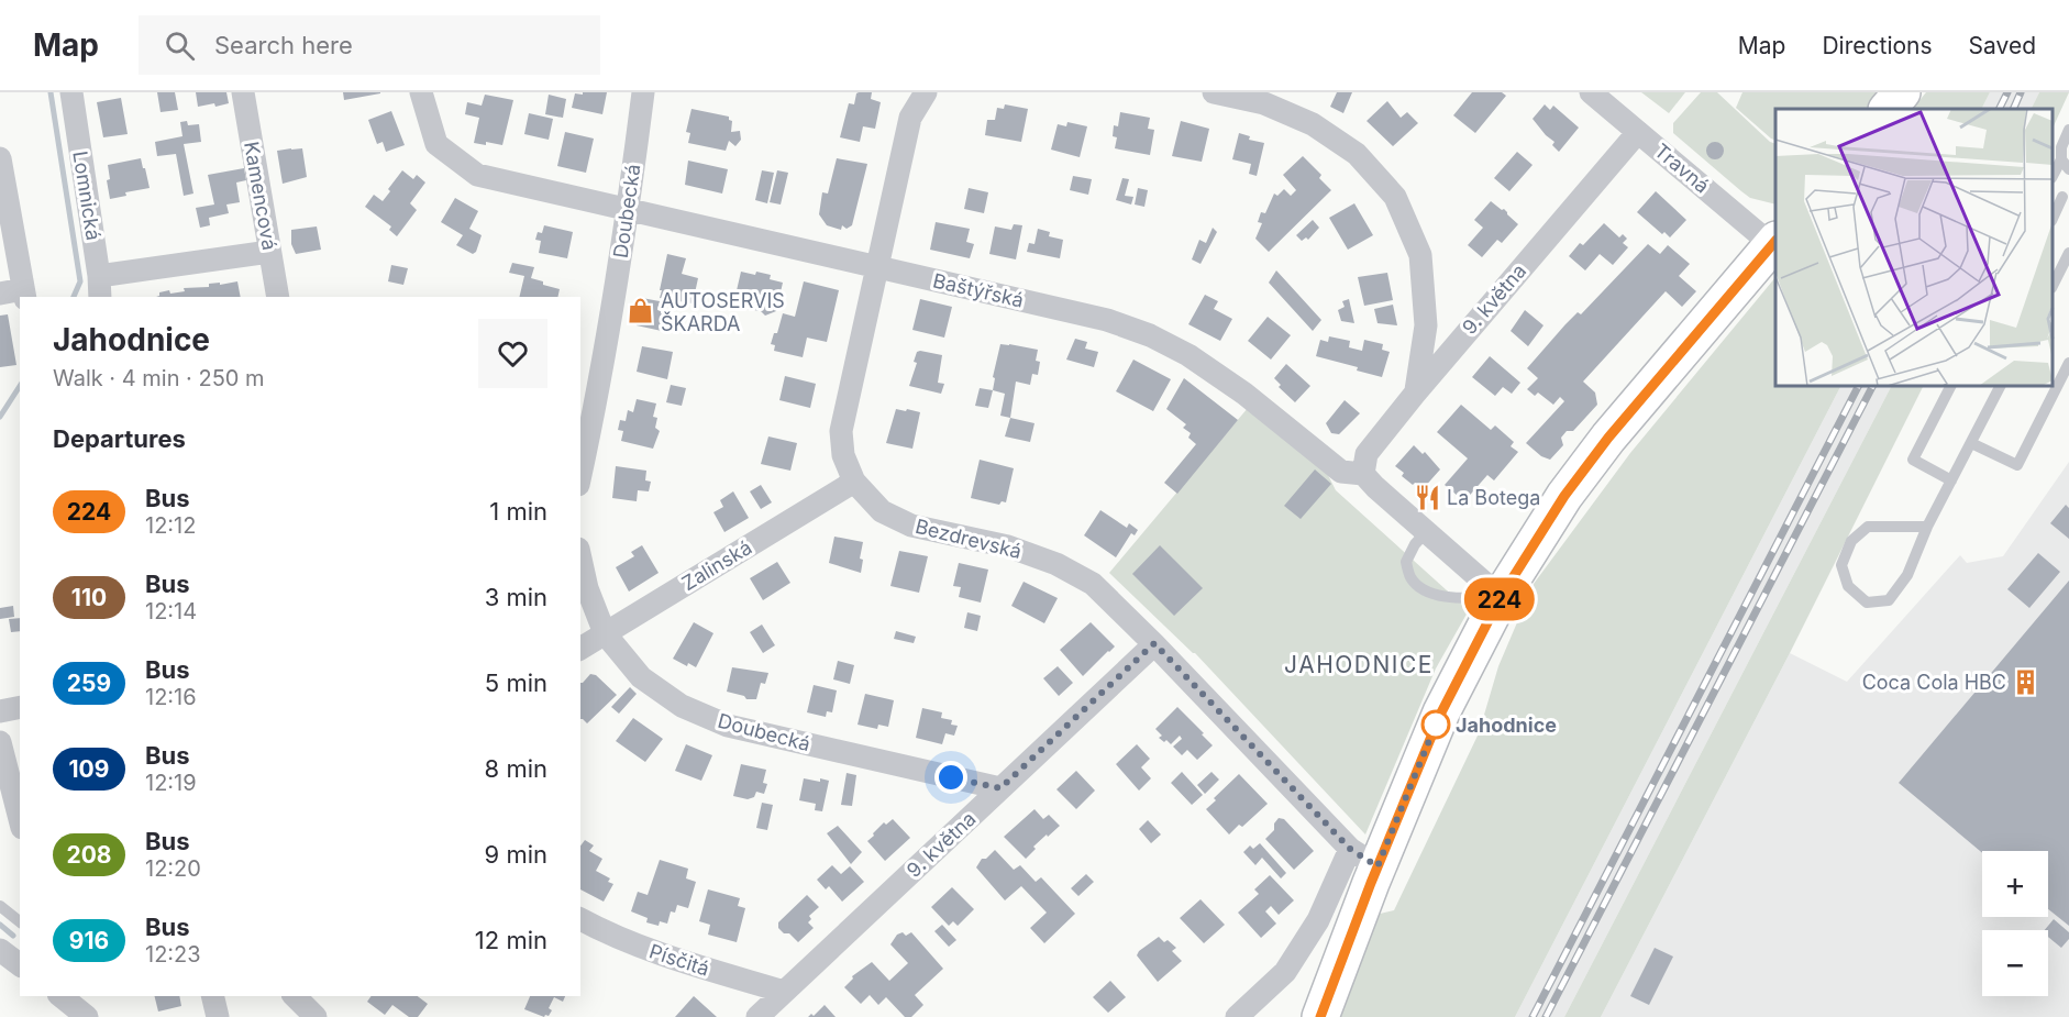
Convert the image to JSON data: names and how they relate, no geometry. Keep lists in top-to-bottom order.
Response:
{
  "streets": {
    "street": [
      "Travná",
      "Lomnická",
      "Kamencová",
      "Doubecká",
      "Baštýřská",
      "9. května",
      "Bezdrevská",
      "Zalinská",
      "Písčitá"
    ]
  },
  "crossings": [
    ["Travná", "9. května"],
    ["Doubecká", "Baštýřská"],
    ["Doubecká", "9. května"],
    ["Doubecká", "Zalinská"],
    ["Baštýřská", "9. května"],
    ["Baštýřská", "Bezdrevská"],
    ["9. května", "Bezdrevská"],
    ["9. května", "Písčitá"],
    ["Bezdrevská", "Zalinská"]
  ],
  "districts": ["JAHODNICE"],
  "places": {
    "shop": ["AUTOSERVIS ŠKARDA"],
    "restaurant": ["La Botega"],
    "building": ["Coca Cola HBC"],
    "other": ["Jahodnice"]
  },
  "lines": ["bus line 224"],
  "page": {
    "header": "Map",
    "search": "Search here",
    "nav": ["Map", "Directions", "Saved"],
    "on_map": "224",
    "heading": [
      ["Jahodnice", "Walk · 4 min · 250 m"],
      "Departures"
    ],
    "list": [
      {
        "mark": "224",
        "name": "Bus",
        "note": "12:12",
        "value": "1 min"
      },
      {
        "mark": "110",
        "name": "Bus",
        "note": "12:14",
        "value": "3 min"
      },
      {
        "mark": "259",
        "name": "Bus",
        "note": "12:16",
        "value": "5 min"
      },
      {
        "mark": "109",
        "name": "Bus",
        "note": "12:19",
        "value": "8 min"
      },
      {
        "mark": "208",
        "name": "Bus",
        "note": "12:20",
        "value": "9 min"
      },
      {
        "mark": "916",
        "name": "Bus",
        "note": "12:23",
        "value": "12 min"
      }
    ],
    "map_buttons": ["+", "−"]
  }
}
